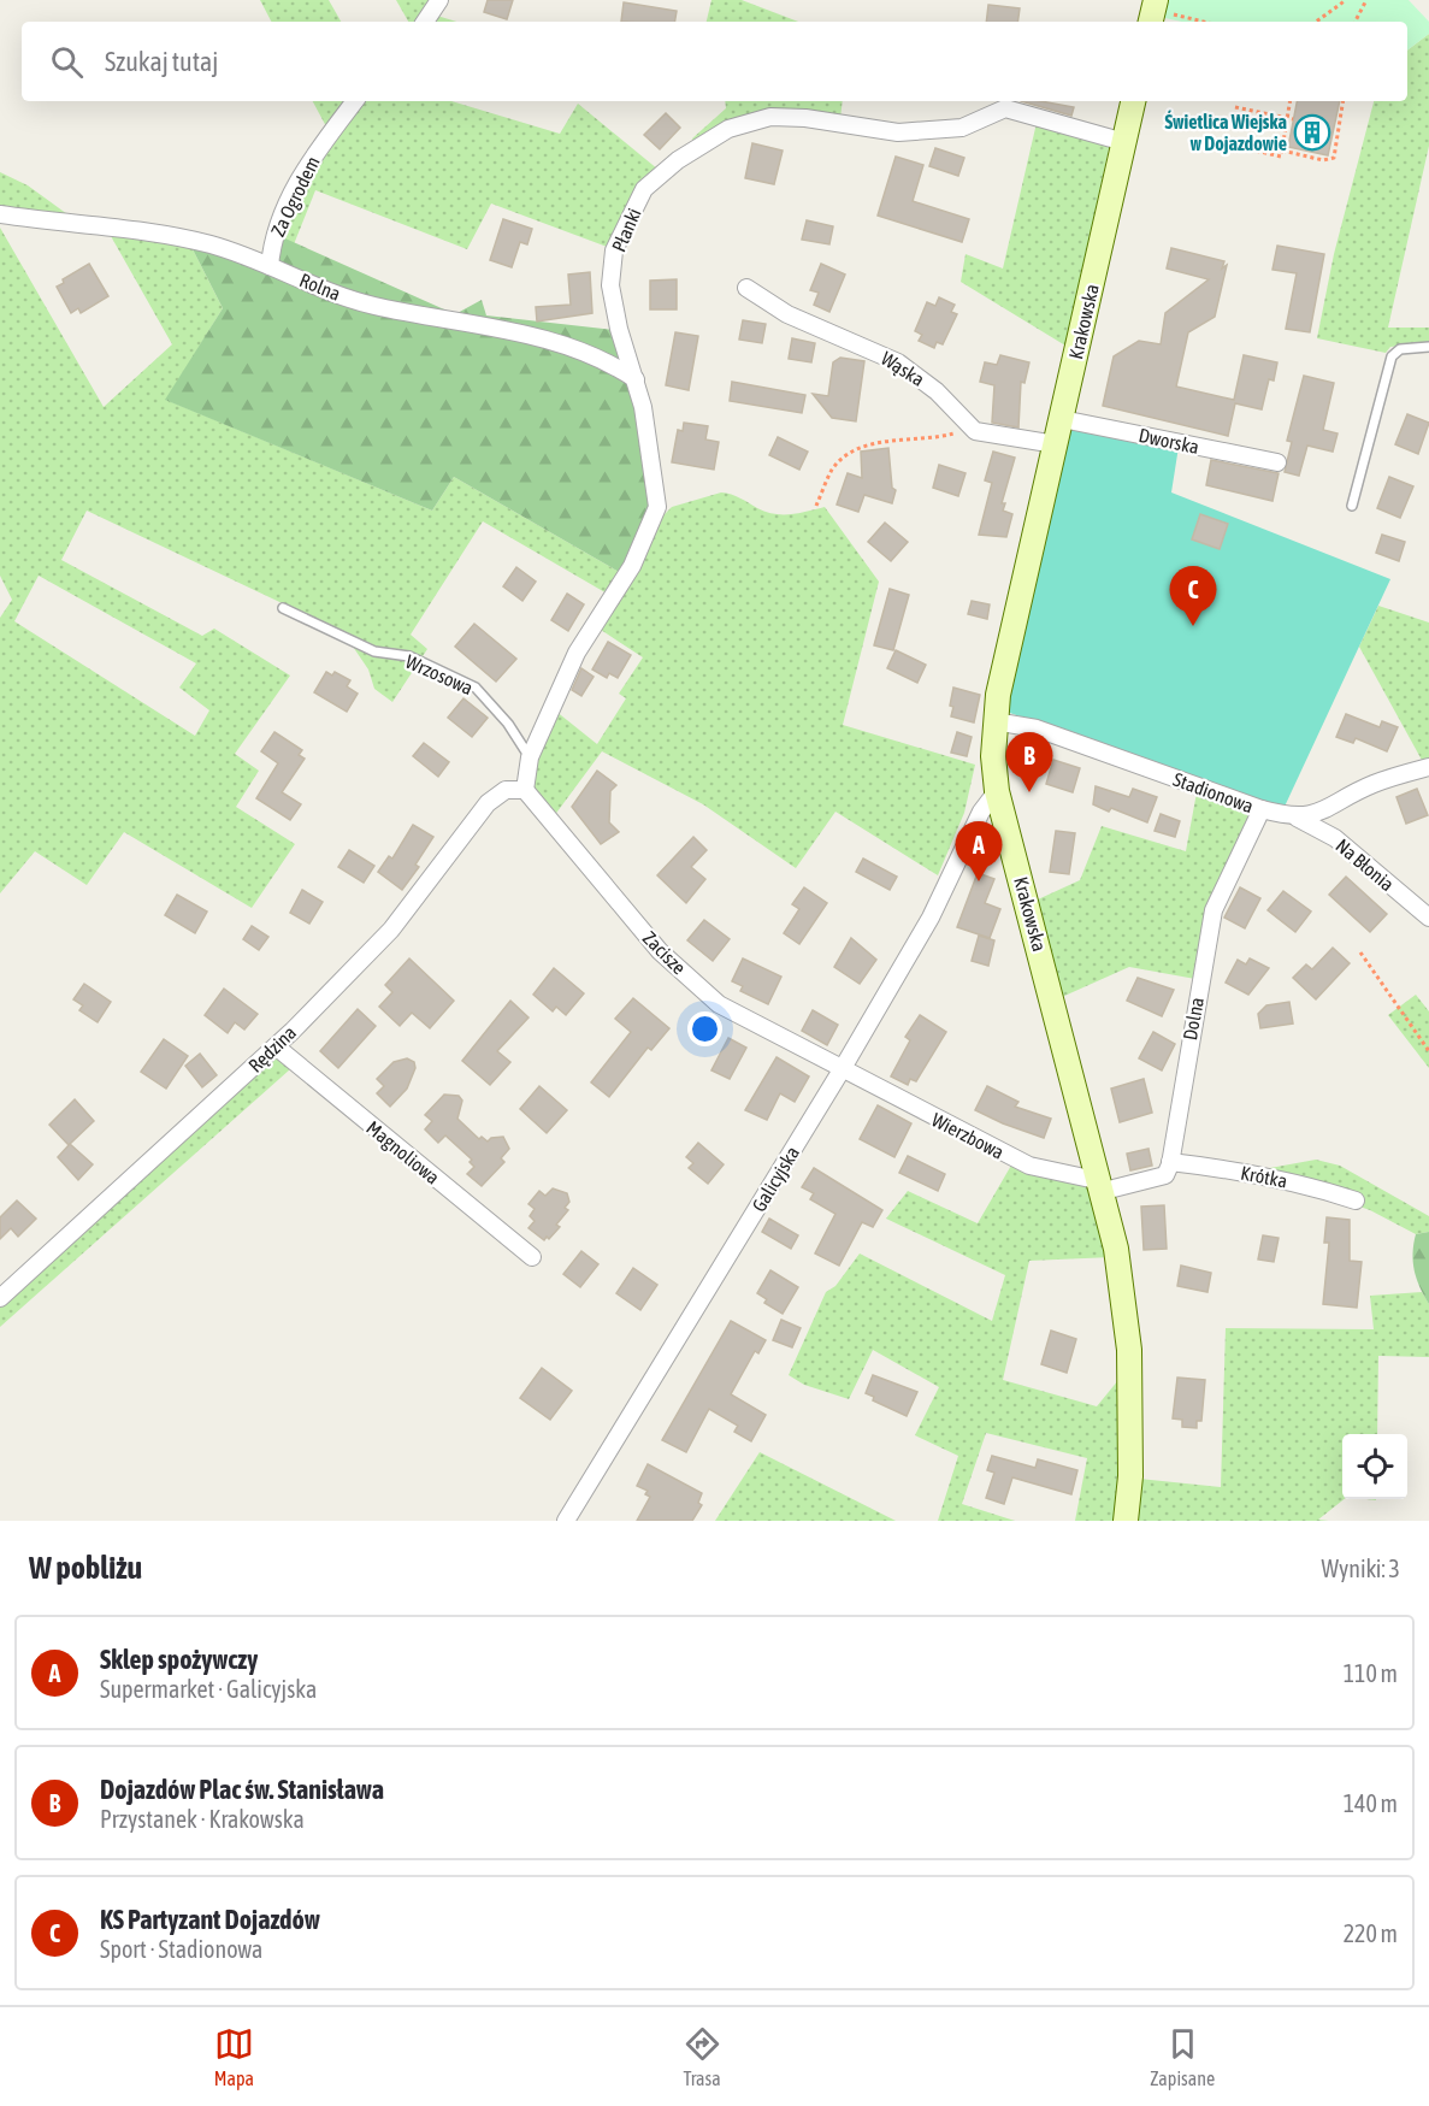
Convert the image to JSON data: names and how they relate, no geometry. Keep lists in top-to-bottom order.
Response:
{
  "streets": {
    "street": [
      "Za Ogrodem",
      "Płanki",
      "Rolna",
      "Krakowska",
      "Wąska",
      "Dworska",
      "Stadionowa",
      "Na Błonia",
      "Zacisze",
      "Dolna",
      "Rędzina",
      "Wierzbowa",
      "Magnoliowa",
      "Krótka",
      "Galicyjska"
    ],
    "lane": ["Wrzosowa"]
  },
  "crossings": [
    ["Za Ogrodem", "Rolna"],
    ["Płanki", "Rolna"],
    ["Płanki", "Krakowska"],
    ["Płanki", "Wrzosowa"],
    ["Płanki", "Zacisze"],
    ["Płanki", "Rędzina"],
    ["Krakowska", "Wąska"],
    ["Krakowska", "Dworska"],
    ["Krakowska", "Stadionowa"],
    ["Krakowska", "Wierzbowa"],
    ["Krakowska", "Galicyjska"],
    ["Stadionowa", "Na Błonia"],
    ["Stadionowa", "Dolna"],
    ["Zacisze", "Rędzina"],
    ["Zacisze", "Wierzbowa"],
    ["Zacisze", "Galicyjska"],
    ["Dolna", "Krótka"],
    ["Rędzina", "Magnoliowa"],
    ["Wierzbowa", "Galicyjska"]
  ],
  "places": {
    "building": ["Świetlica Wiejska w Dojazdowie"]
  },
  "page": {
    "search": "Szukaj tutaj",
    "pins": ["C", "B", "A"],
    "heading": ["W pobliżu", "Wyniki: 3"],
    "list": [
      {
        "mark": "A",
        "name": "Sklep spożywczy",
        "note": "Supermarket · Galicyjska",
        "value": "110 m"
      },
      {
        "mark": "B",
        "name": "Dojazdów Plac św. Stanisława",
        "note": "Przystanek · Krakowska",
        "value": "140 m"
      },
      {
        "mark": "C",
        "name": "KS Partyzant Dojazdów",
        "note": "Sport · Stadionowa",
        "value": "220 m"
      }
    ],
    "nav": ["Mapa", "Trasa", "Zapisane"]
  }
}
